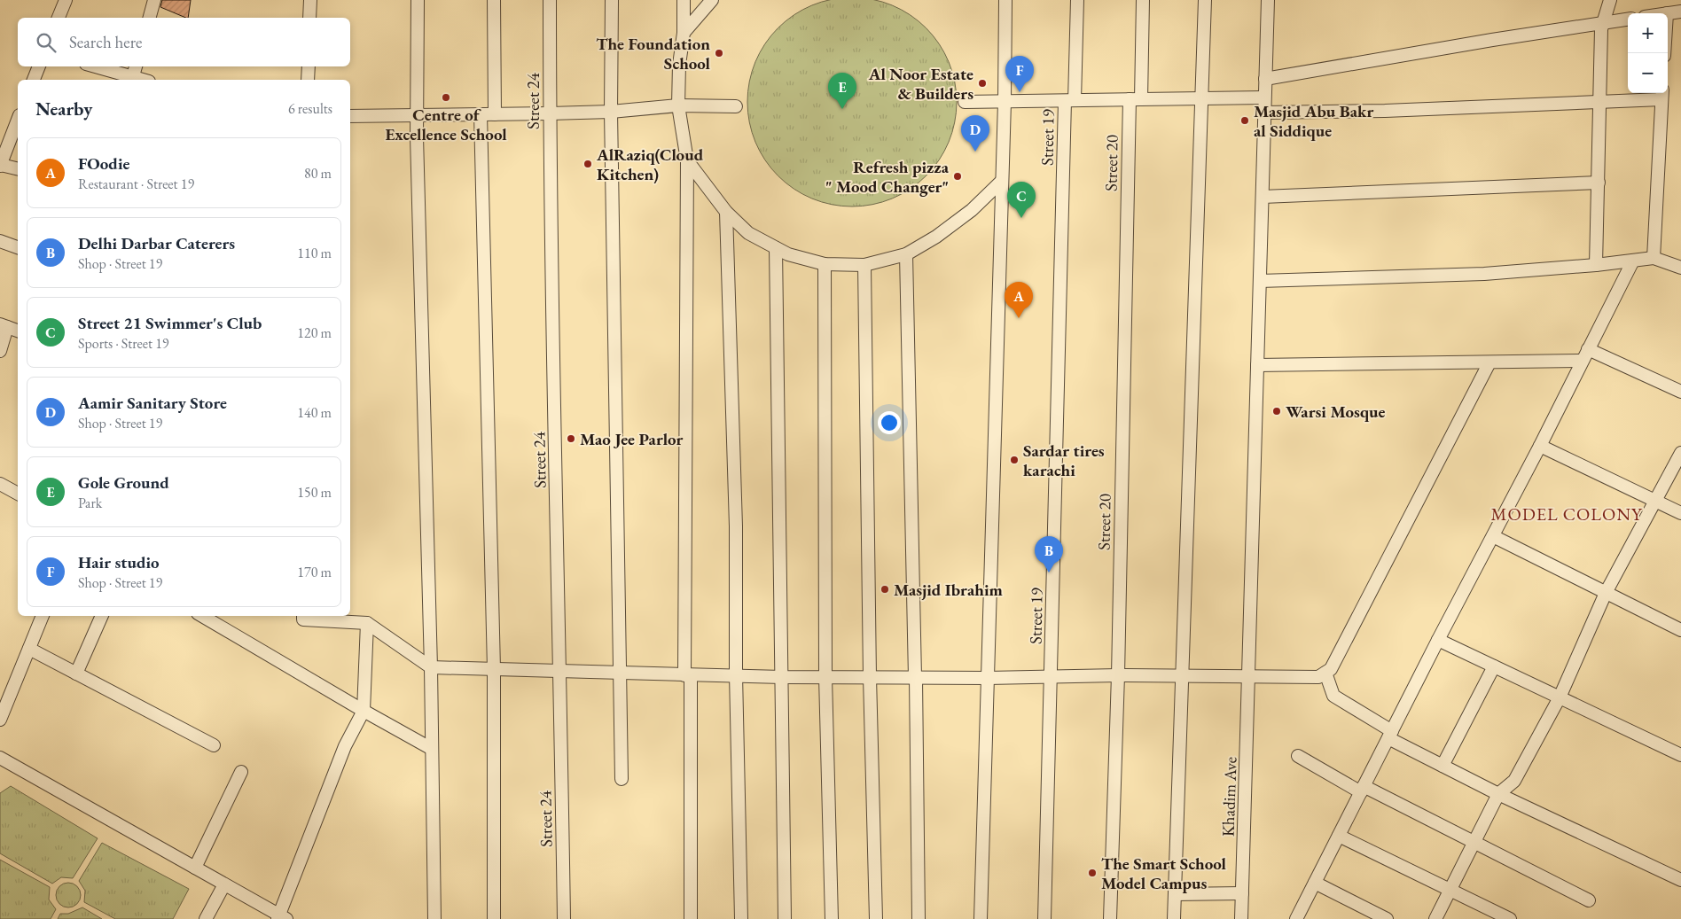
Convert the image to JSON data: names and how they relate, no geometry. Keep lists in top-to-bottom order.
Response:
{
  "streets": {
    "street": [
      "Street 24",
      "Street 19",
      "Street 20",
      "Khadim Ave"
    ]
  },
  "districts": ["MODEL COLONY"],
  "places": [
    "The Foundation School",
    "Al Noor Estate & Builders",
    "Centre of Excellence School",
    "Masjid Abu Bakr al Siddique",
    "AlRaziq(Cloud Kitchen)",
    "Refresh pizza \" Mood Changer\"",
    "Warsi Mosque",
    "Mao Jee Parlor",
    "Sardar tires karachi",
    "Masjid Ibrahim",
    "The Smart School Model Campus"
  ],
  "page": {
    "map_buttons": ["+", "−"],
    "search": "Search here",
    "pins": [
      "F",
      "E",
      "D",
      "C",
      "A",
      "B"
    ],
    "heading": ["Nearby", "6 results"],
    "list": [
      {
        "mark": "A",
        "name": "FOodie",
        "note": "Restaurant · Street 19",
        "value": "80 m"
      },
      {
        "mark": "B",
        "name": "Delhi Darbar Caterers",
        "note": "Shop · Street 19",
        "value": "110 m"
      },
      {
        "mark": "C",
        "name": "Street 21 Swimmer's Club",
        "note": "Sports · Street 19",
        "value": "120 m"
      },
      {
        "mark": "D",
        "name": "Aamir Sanitary Store",
        "note": "Shop · Street 19",
        "value": "140 m"
      },
      {
        "mark": "E",
        "name": "Gole Ground",
        "note": "Park",
        "value": "150 m"
      },
      {
        "mark": "F",
        "name": "Hair studio",
        "note": "Shop · Street 19",
        "value": "170 m"
      }
    ]
  }
}
